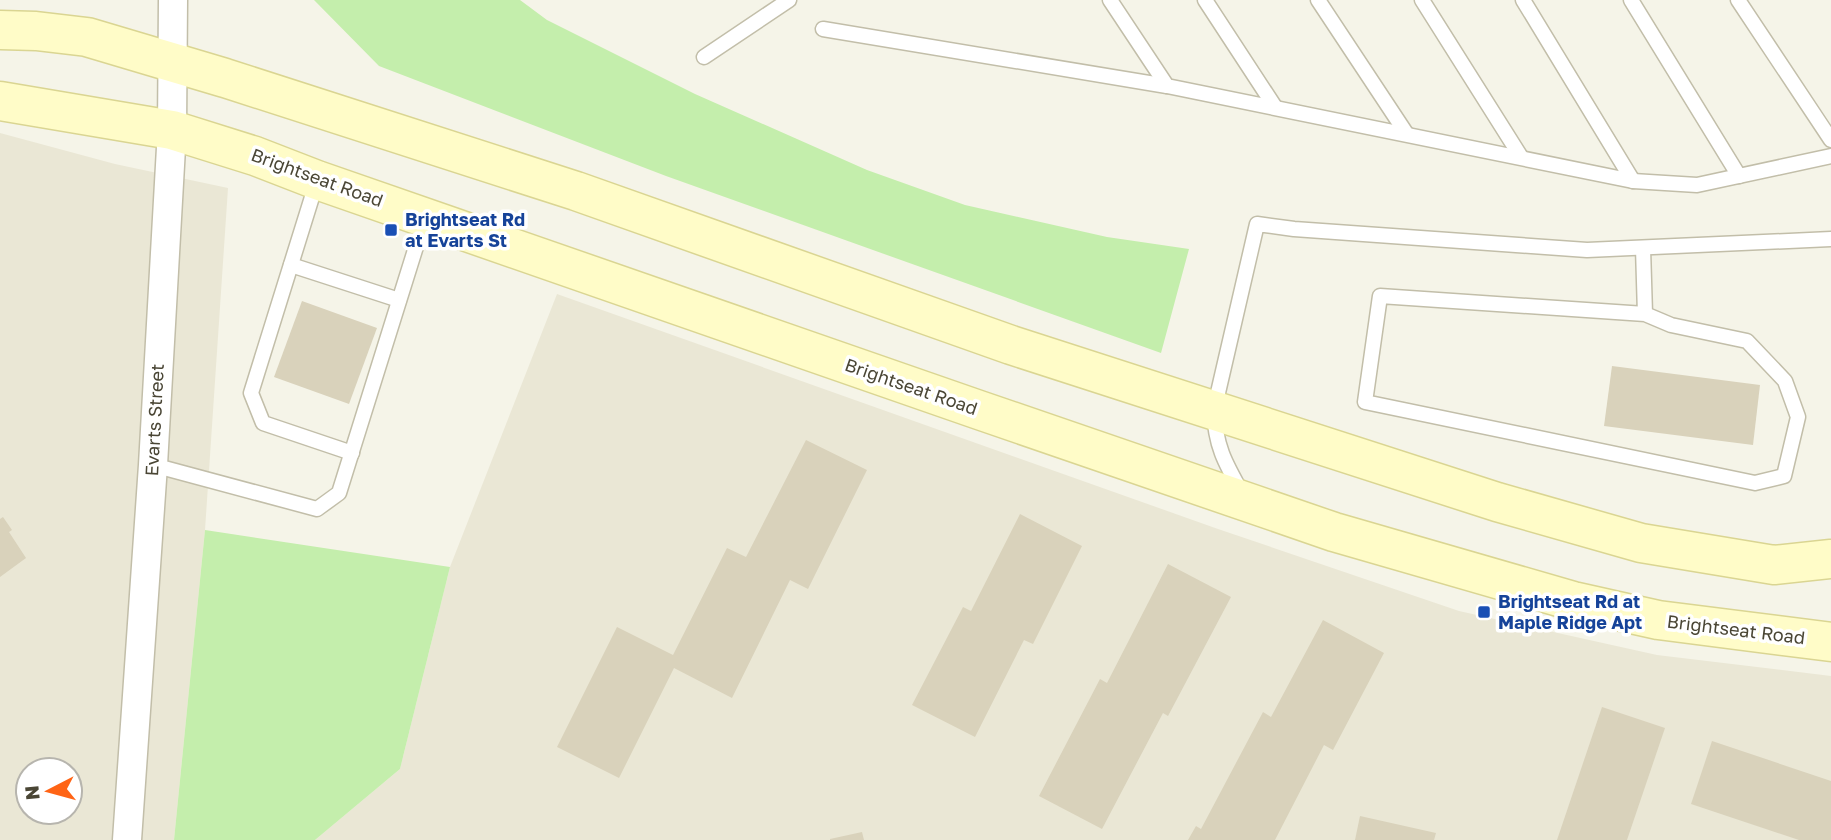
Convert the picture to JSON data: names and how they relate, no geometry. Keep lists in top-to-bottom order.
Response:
{
  "streets": {
    "street": ["Brightseat Road", "Evarts Street"]
  },
  "crossings": [
    ["Brightseat Road", "Evarts Street"]
  ],
  "places": {
    "transit": ["Brightseat Rd at Evarts St", "Brightseat Rd at Maple Ridge Apt"]
  },
  "north": "left"
}
